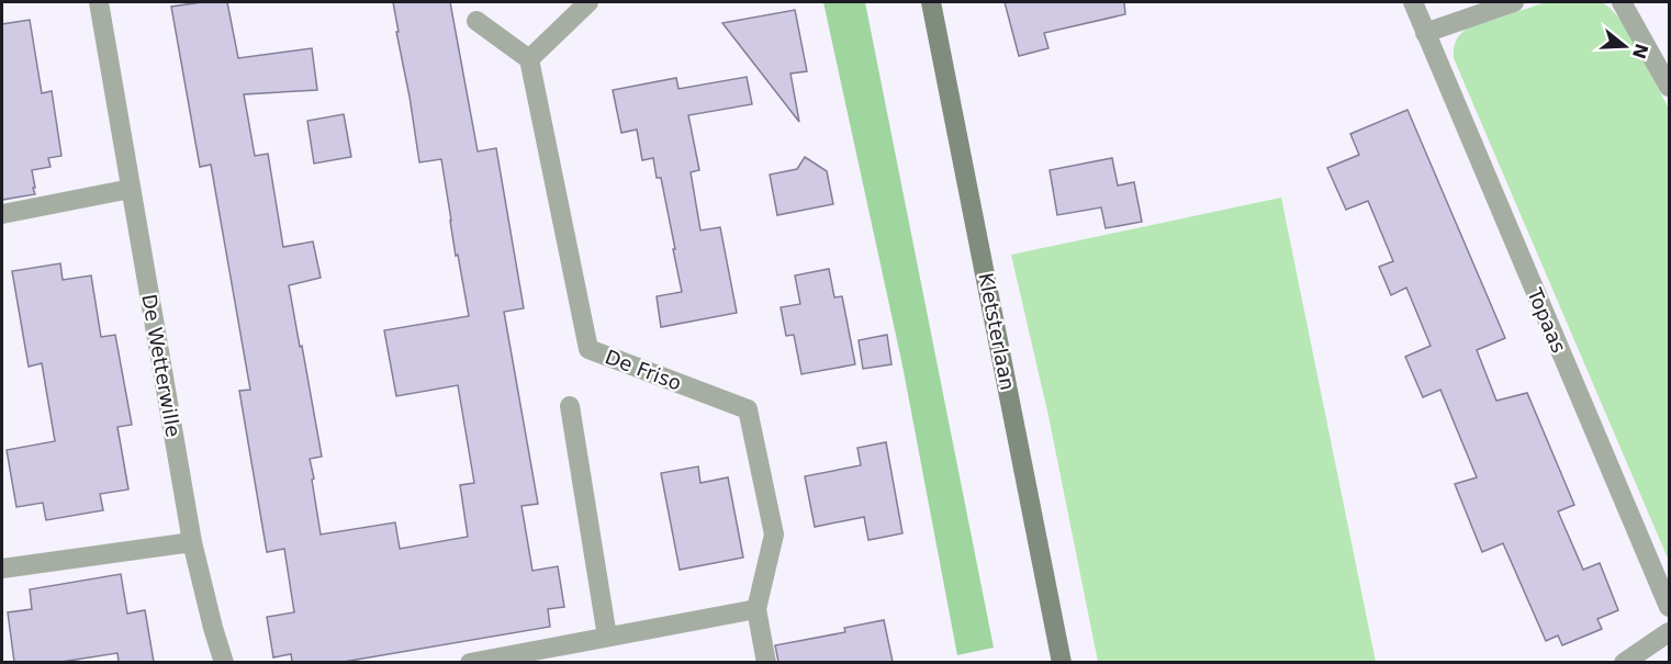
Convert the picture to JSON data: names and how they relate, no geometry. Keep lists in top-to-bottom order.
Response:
{
  "streets": {
    "main road": ["Kletsterlaan"],
    "street": ["Topaas", "De Wetterwille", "De Friso"]
  },
  "north": "right"
}
